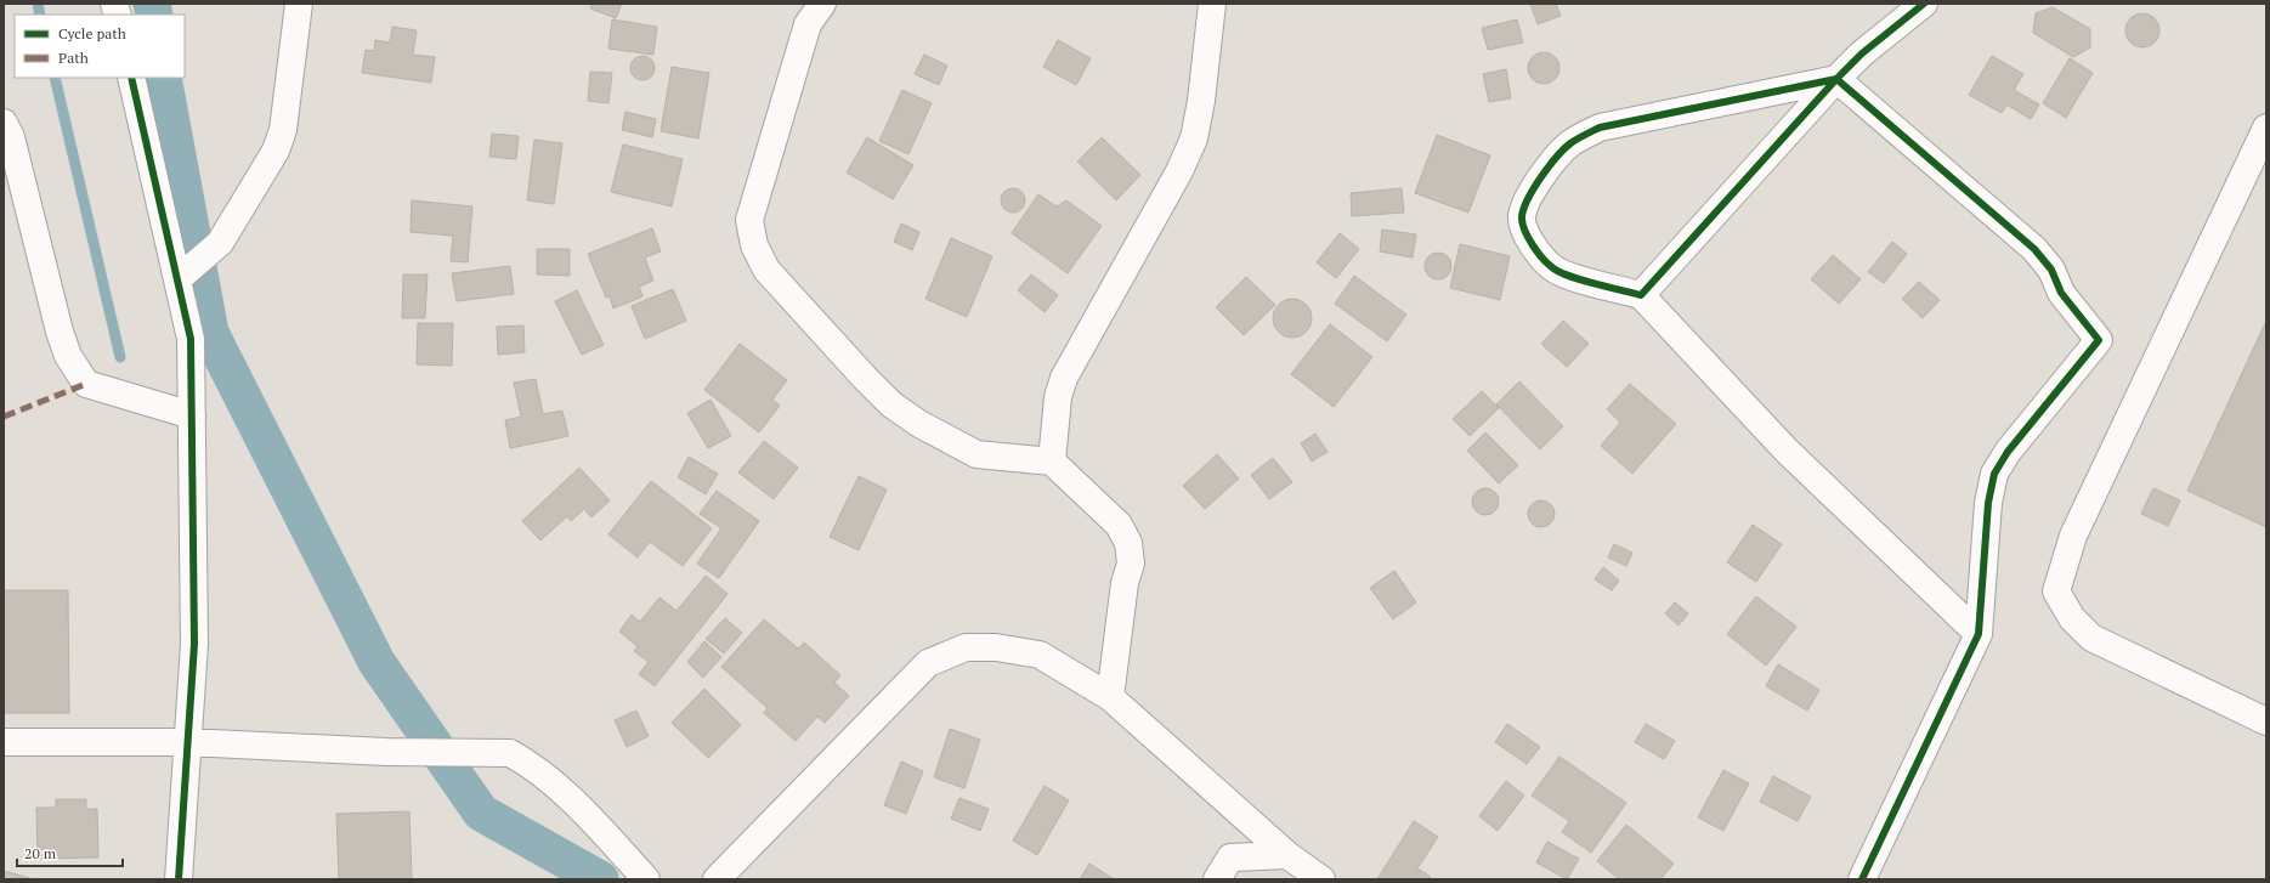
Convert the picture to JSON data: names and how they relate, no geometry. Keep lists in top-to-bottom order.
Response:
{
  "legend": ["Cycle path", "Path"],
  "scale_bar": "20 m"
}
